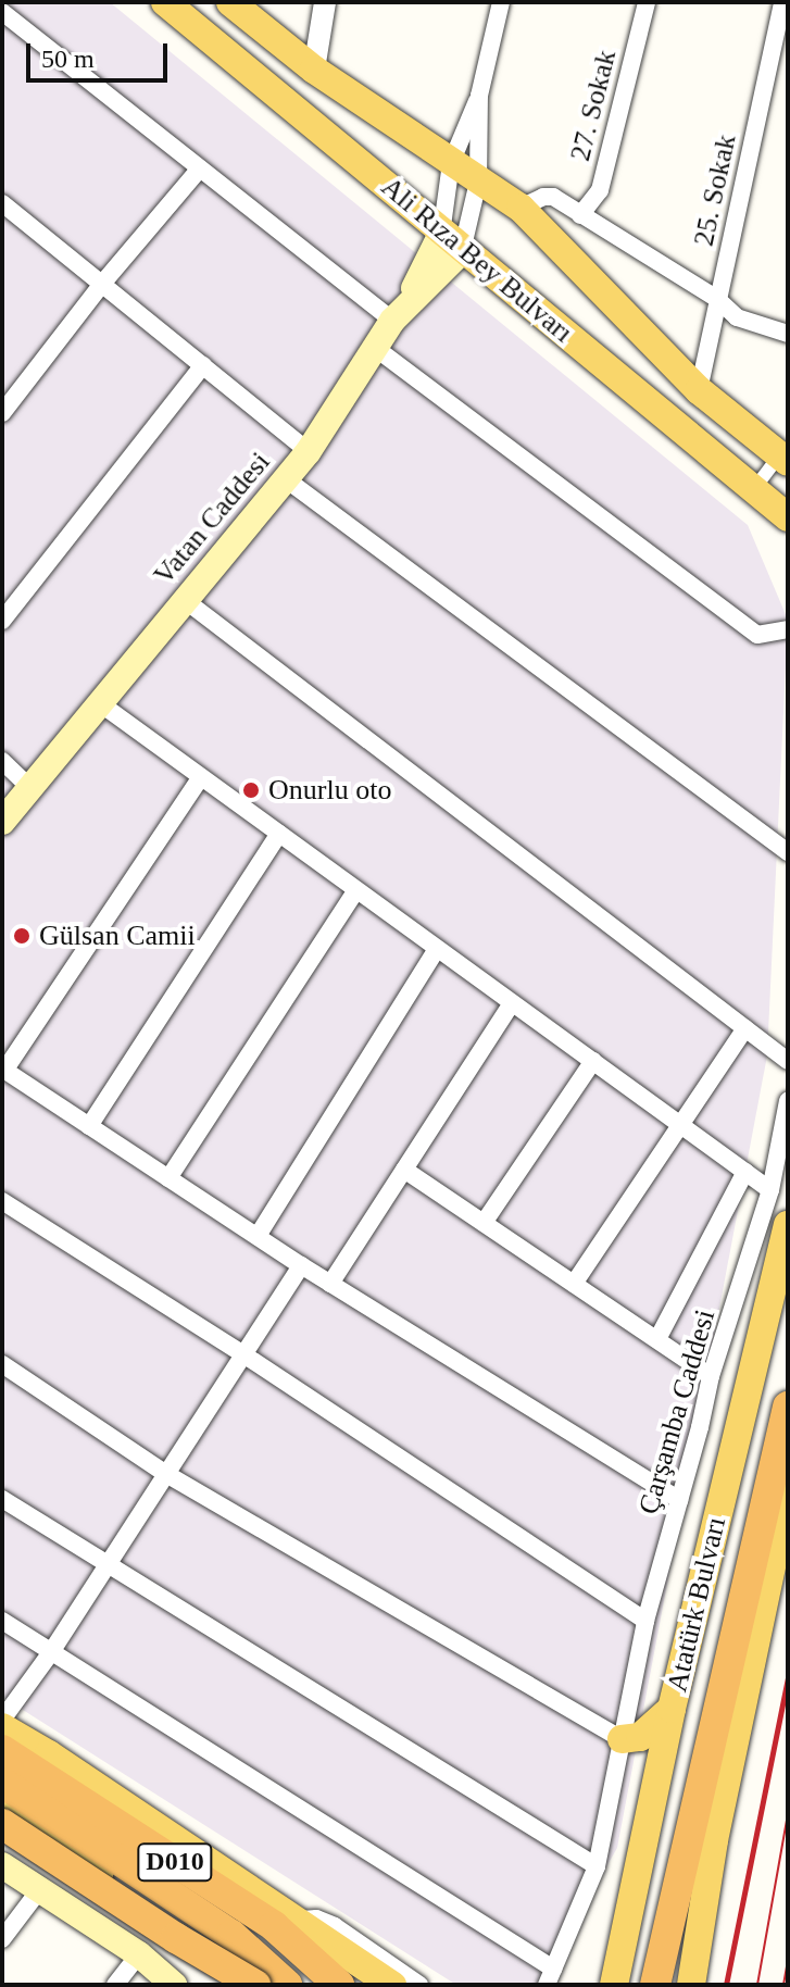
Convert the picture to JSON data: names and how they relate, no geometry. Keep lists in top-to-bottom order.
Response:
{
  "streets": {
    "highway": ["D010"],
    "main road": ["Ali Rıza Bey Bulvarı", "Vatan Caddesi", "Atatürk Bulvarı"],
    "street": ["27. Sokak", "25. Sokak", "Çarşamba Caddesi"]
  },
  "crossings": [
    ["25. Sokak", "Ali Rıza Bey Bulvarı"],
    ["Ali Rıza Bey Bulvarı", "Vatan Caddesi"]
  ],
  "places": ["Onurlu oto", "Gülsan Camii"],
  "scale_bar": "50 m"
}
